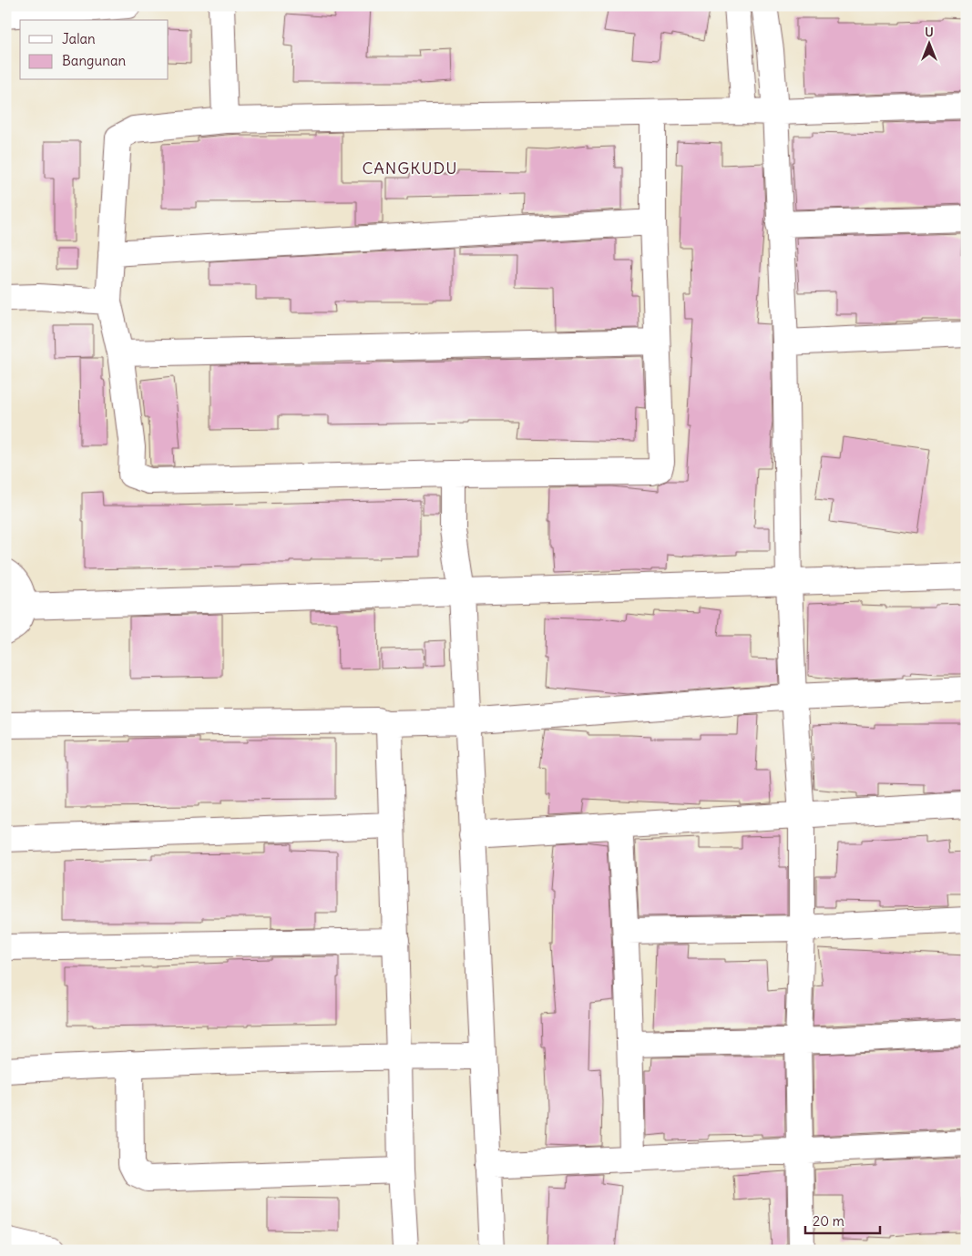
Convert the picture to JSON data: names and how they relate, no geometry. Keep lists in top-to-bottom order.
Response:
{
  "districts": ["CANGKUDU"],
  "legend": ["Jalan", "Bangunan"],
  "scale_bar": "20 m",
  "north": "top"
}
